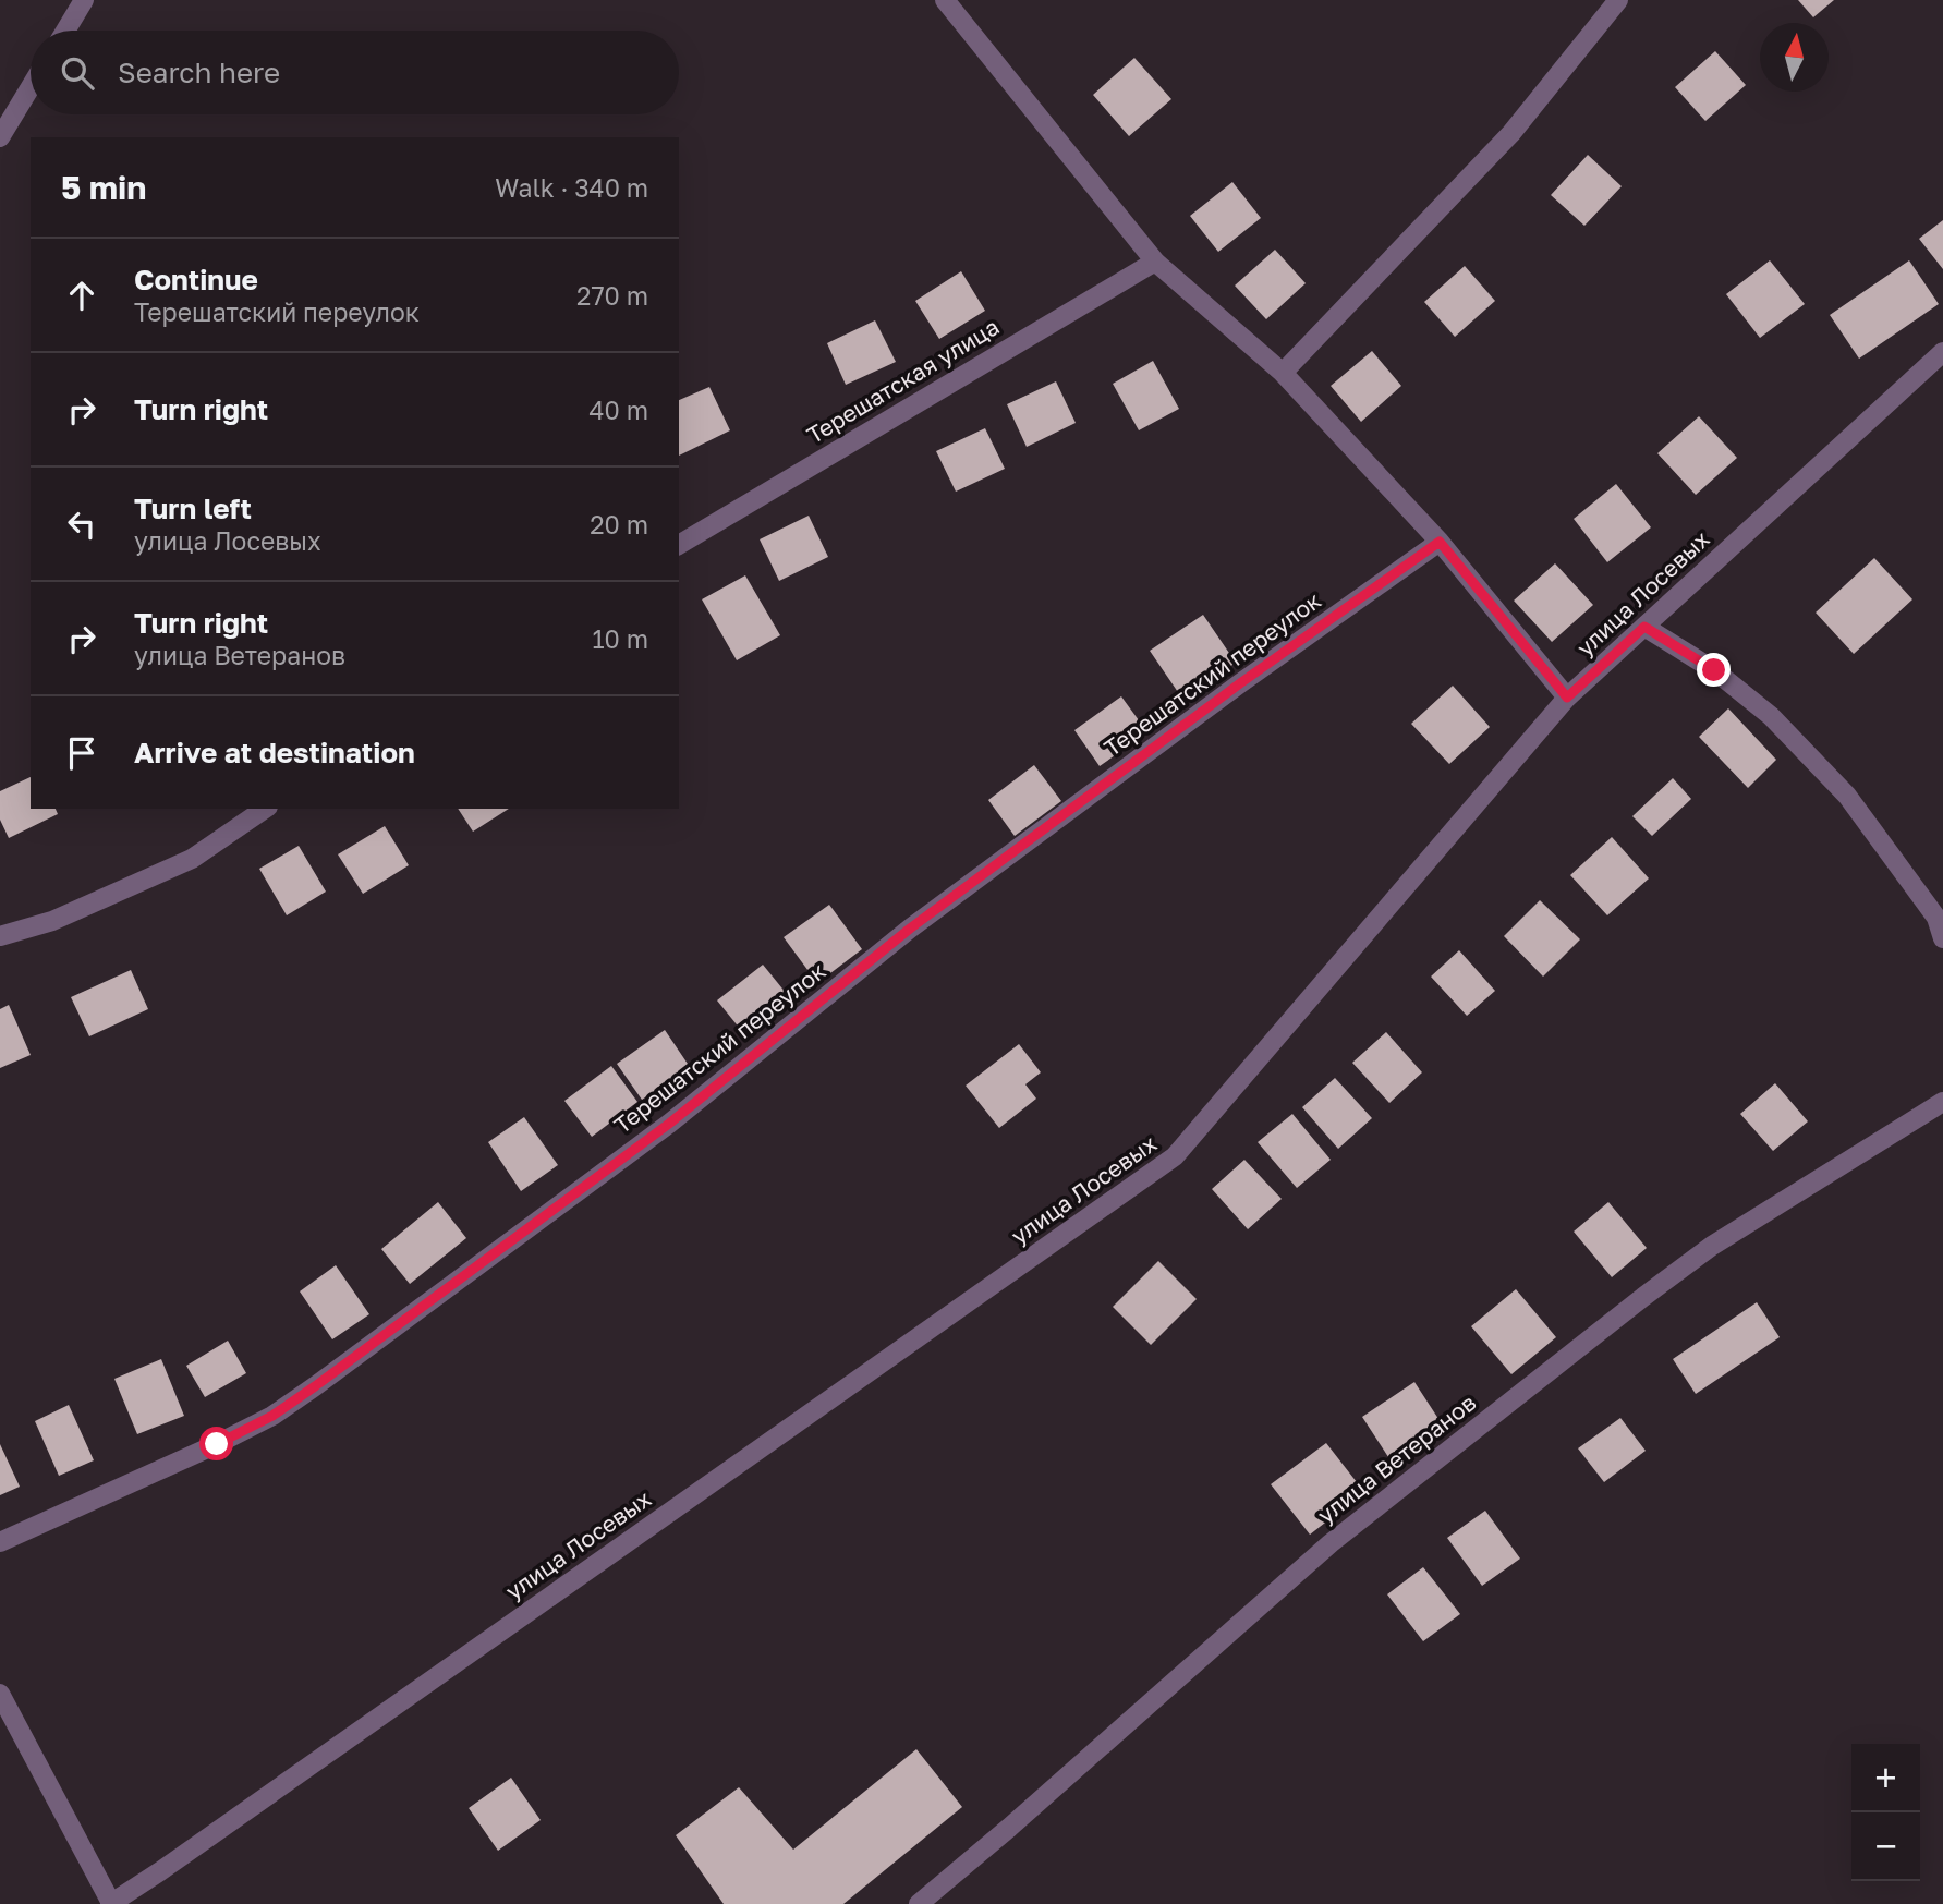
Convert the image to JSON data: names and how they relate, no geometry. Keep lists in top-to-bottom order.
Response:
{
  "streets": {
    "street": [
      "Терешатская улица",
      "улица Лосевых",
      "Терешатский переулок",
      "улица Ветеранов"
    ]
  },
  "north": "top",
  "page": {
    "search": "Search here",
    "heading": ["5 min", "Walk · 340 m"],
    "list": [
      ["Continue", "Терешатский переулок", "270 m"],
      ["Turn right", "40 m"],
      ["Turn left", "улица Лосевых", "20 m"],
      ["Turn right", "улица Ветеранов", "10 m"],
      "Arrive at destination"
    ],
    "map_buttons": ["+", "−"]
  }
}
